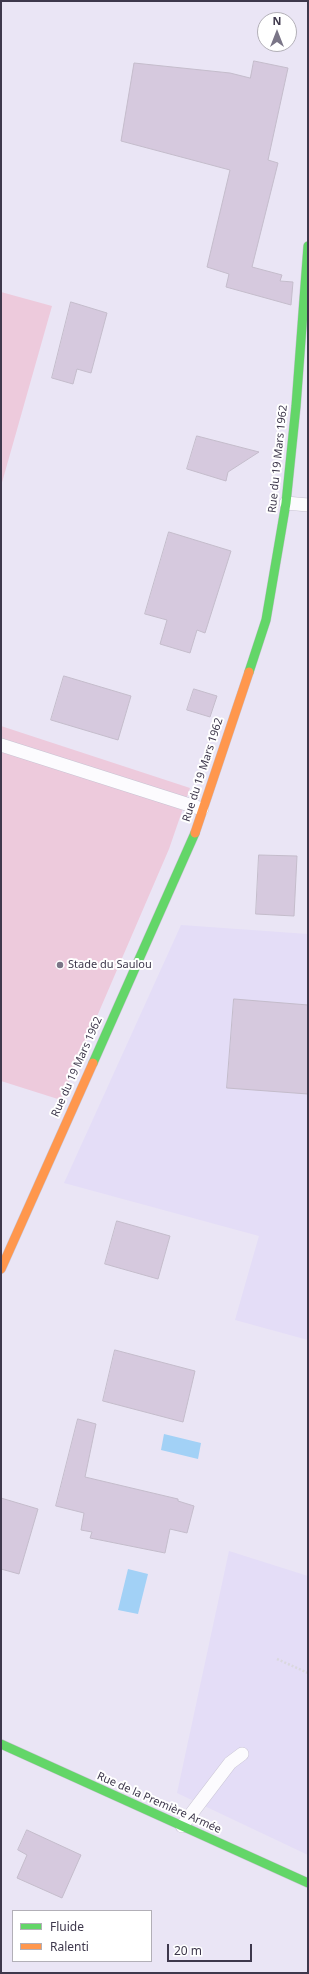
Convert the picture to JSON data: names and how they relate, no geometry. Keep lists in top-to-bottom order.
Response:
{
  "streets": {
    "street": ["Rue du 19 Mars 1962", "Rue de la Première Armée"]
  },
  "places": ["Stade du Saulou"],
  "legend": ["Fluide", "Ralenti"],
  "scale_bar": "20 m",
  "north": "top"
}
